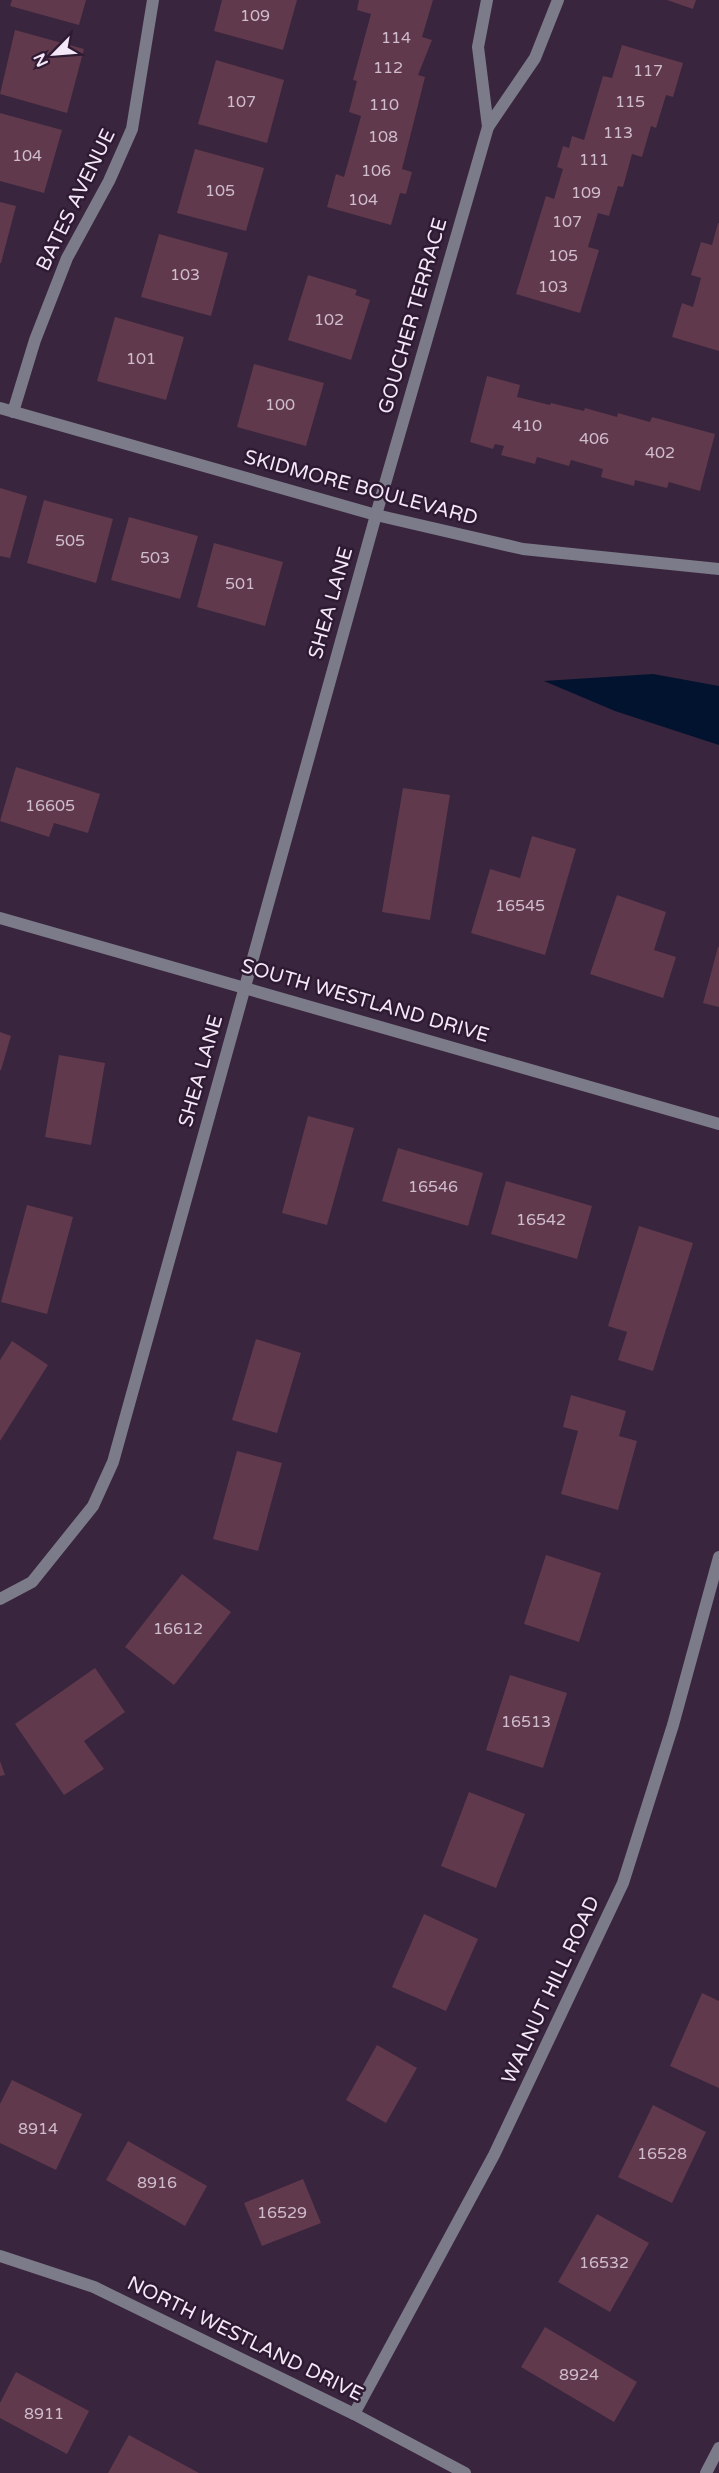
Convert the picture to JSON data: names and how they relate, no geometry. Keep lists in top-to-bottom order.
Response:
{
  "streets": {
    "street": [
      "BATES AVENUE",
      "GOUCHER TERRACE",
      "SKIDMORE BOULEVARD",
      "SHEA LANE",
      "SOUTH WESTLAND DRIVE",
      "WALNUT HILL ROAD",
      "NORTH WESTLAND DRIVE"
    ]
  },
  "crossings": [
    ["BATES AVENUE", "SKIDMORE BOULEVARD"],
    ["GOUCHER TERRACE", "SKIDMORE BOULEVARD"],
    ["GOUCHER TERRACE", "SHEA LANE"],
    ["SKIDMORE BOULEVARD", "SHEA LANE"],
    ["SHEA LANE", "SOUTH WESTLAND DRIVE"],
    ["WALNUT HILL ROAD", "NORTH WESTLAND DRIVE"]
  ],
  "house_numbers": [
    "109",
    "114",
    "112",
    "117",
    "107",
    "115",
    "110",
    "113",
    "108",
    "104",
    "111",
    "106",
    "105",
    "109",
    "104",
    "107",
    "105",
    "103",
    "103",
    "102",
    "101",
    "100",
    "410",
    "406",
    "402",
    "505",
    "503",
    "501",
    "16605",
    "16545",
    "16546",
    "16542",
    "16612",
    "16513",
    "8914",
    "16528",
    "8916",
    "16529",
    "16532",
    "8924",
    "8911"
  ],
  "north": "bottom left"
}
